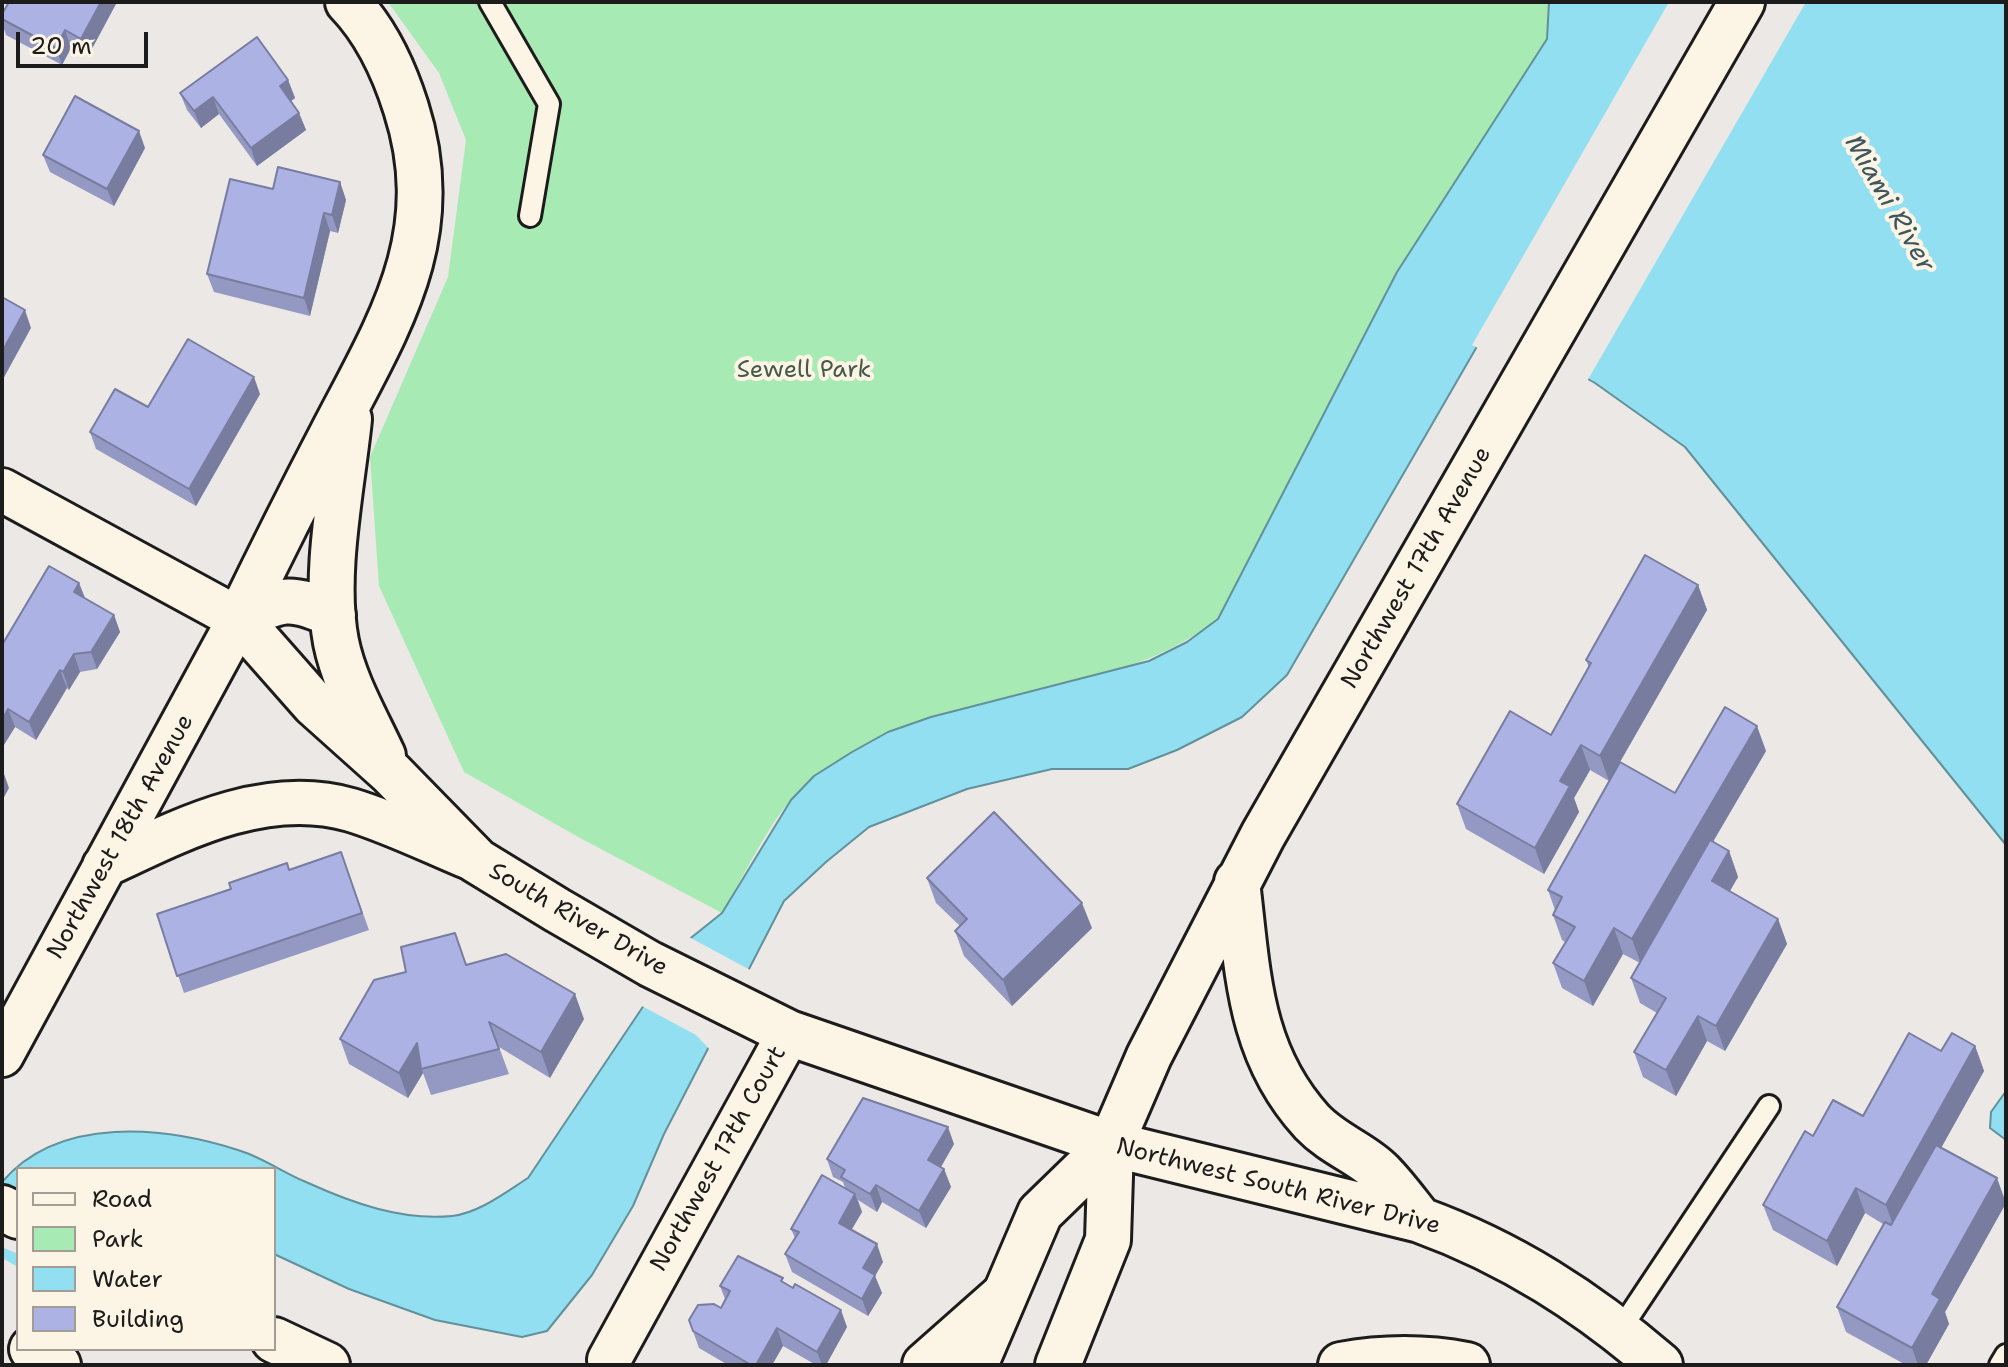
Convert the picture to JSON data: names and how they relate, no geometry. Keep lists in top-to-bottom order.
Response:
{
  "streets": {
    "main road": [
      "Northwest 17th Avenue",
      "South River Drive",
      "Northwest 17th Court",
      "Northwest South River Drive"
    ],
    "street": ["Northwest 18th Avenue"]
  },
  "crossings": [
    ["Northwest 17th Avenue", "Northwest South River Drive"],
    ["South River Drive", "Northwest 17th Court"],
    ["Northwest 17th Court", "Northwest South River Drive"]
  ],
  "water": ["Miami River"],
  "parks": ["Sewell Park"],
  "legend": [
    "Road",
    "Park",
    "Water",
    "Building"
  ],
  "scale_bar": "20 m"
}
